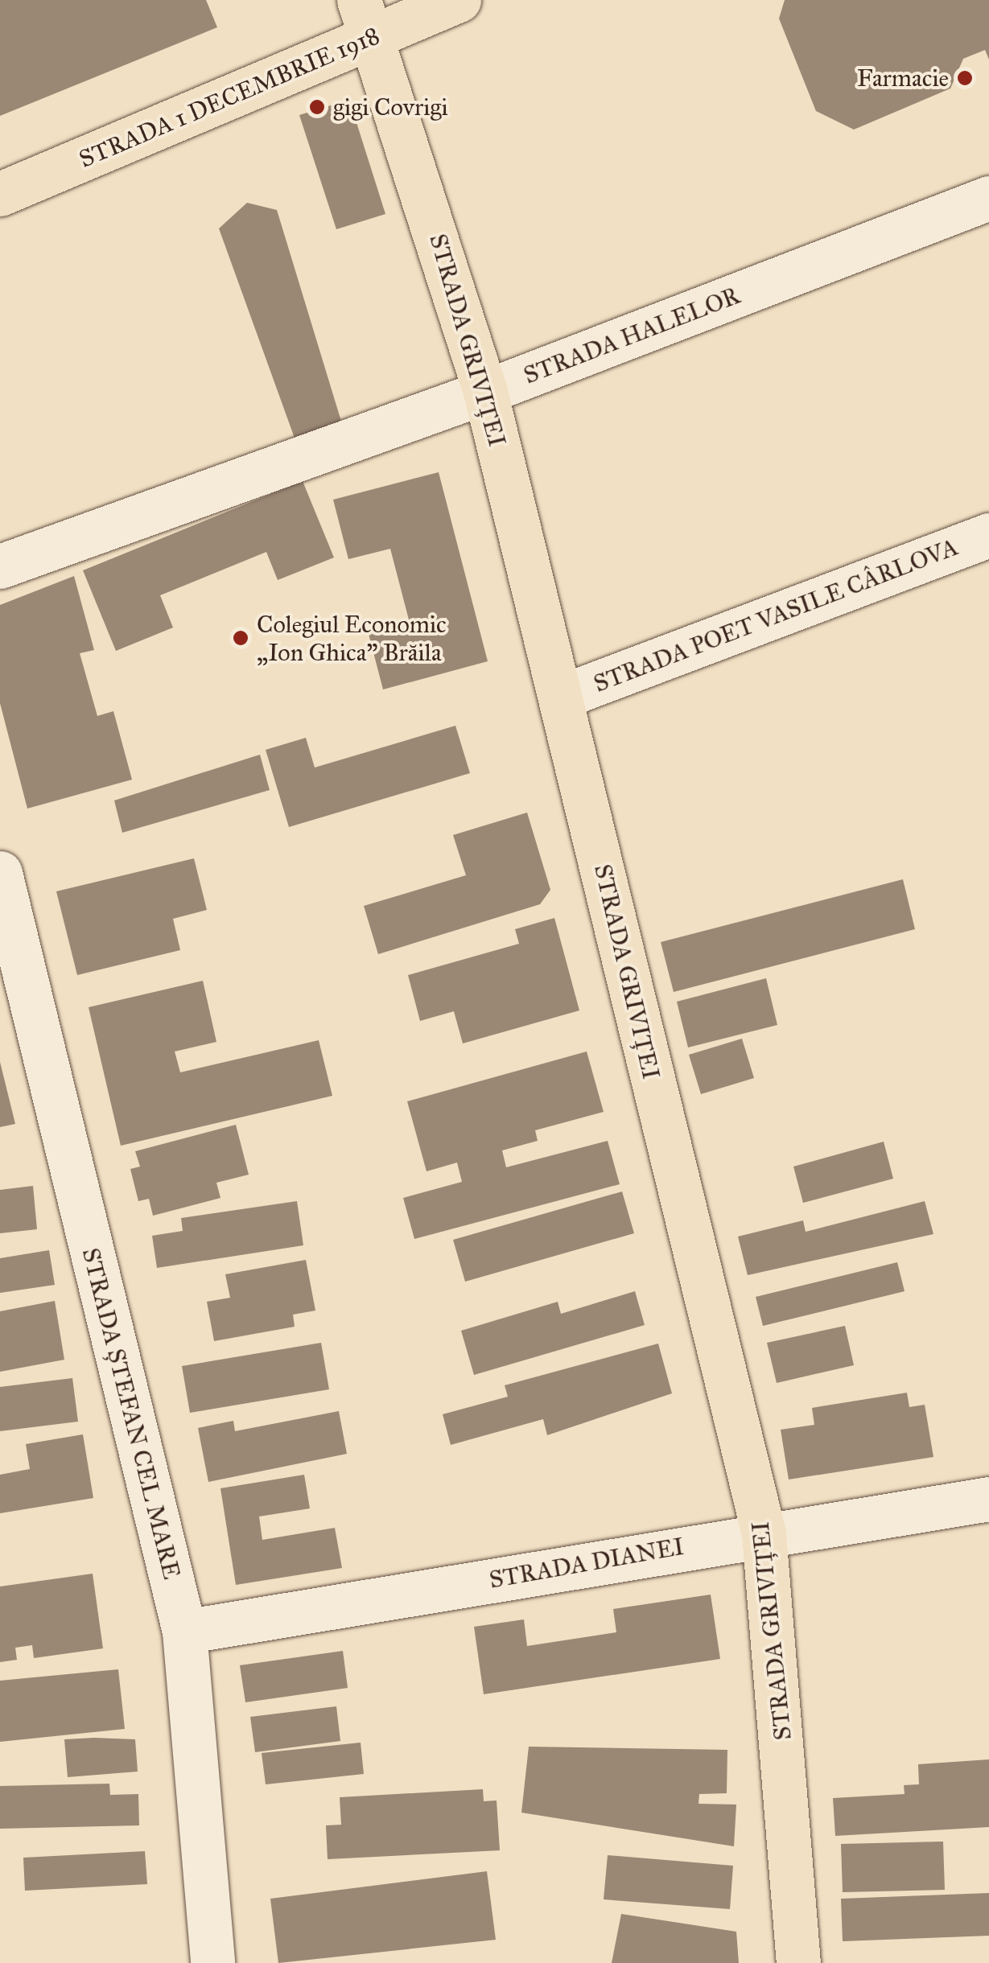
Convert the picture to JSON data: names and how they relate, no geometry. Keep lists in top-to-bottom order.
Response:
{
  "streets": {
    "main road": ["STRADA 1 DECEMBRIE 1918", "STRADA GRIVIȚEI"],
    "street": [
      "STRADA HALELOR",
      "STRADA POET VASILE CÂRLOVA",
      "STRADA ȘTEFAN CEL MARE",
      "STRADA DIANEI"
    ]
  },
  "crossings": [
    ["STRADA 1 DECEMBRIE 1918", "STRADA GRIVIȚEI"],
    ["STRADA HALELOR", "STRADA GRIVIȚEI"],
    ["STRADA GRIVIȚEI", "STRADA POET VASILE CÂRLOVA"],
    ["STRADA GRIVIȚEI", "STRADA DIANEI"],
    ["STRADA ȘTEFAN CEL MARE", "STRADA DIANEI"]
  ],
  "places": ["Farmacie", "gigi Covrigi", "Colegiul Economic „Ion Ghica” Brăila"]
}
